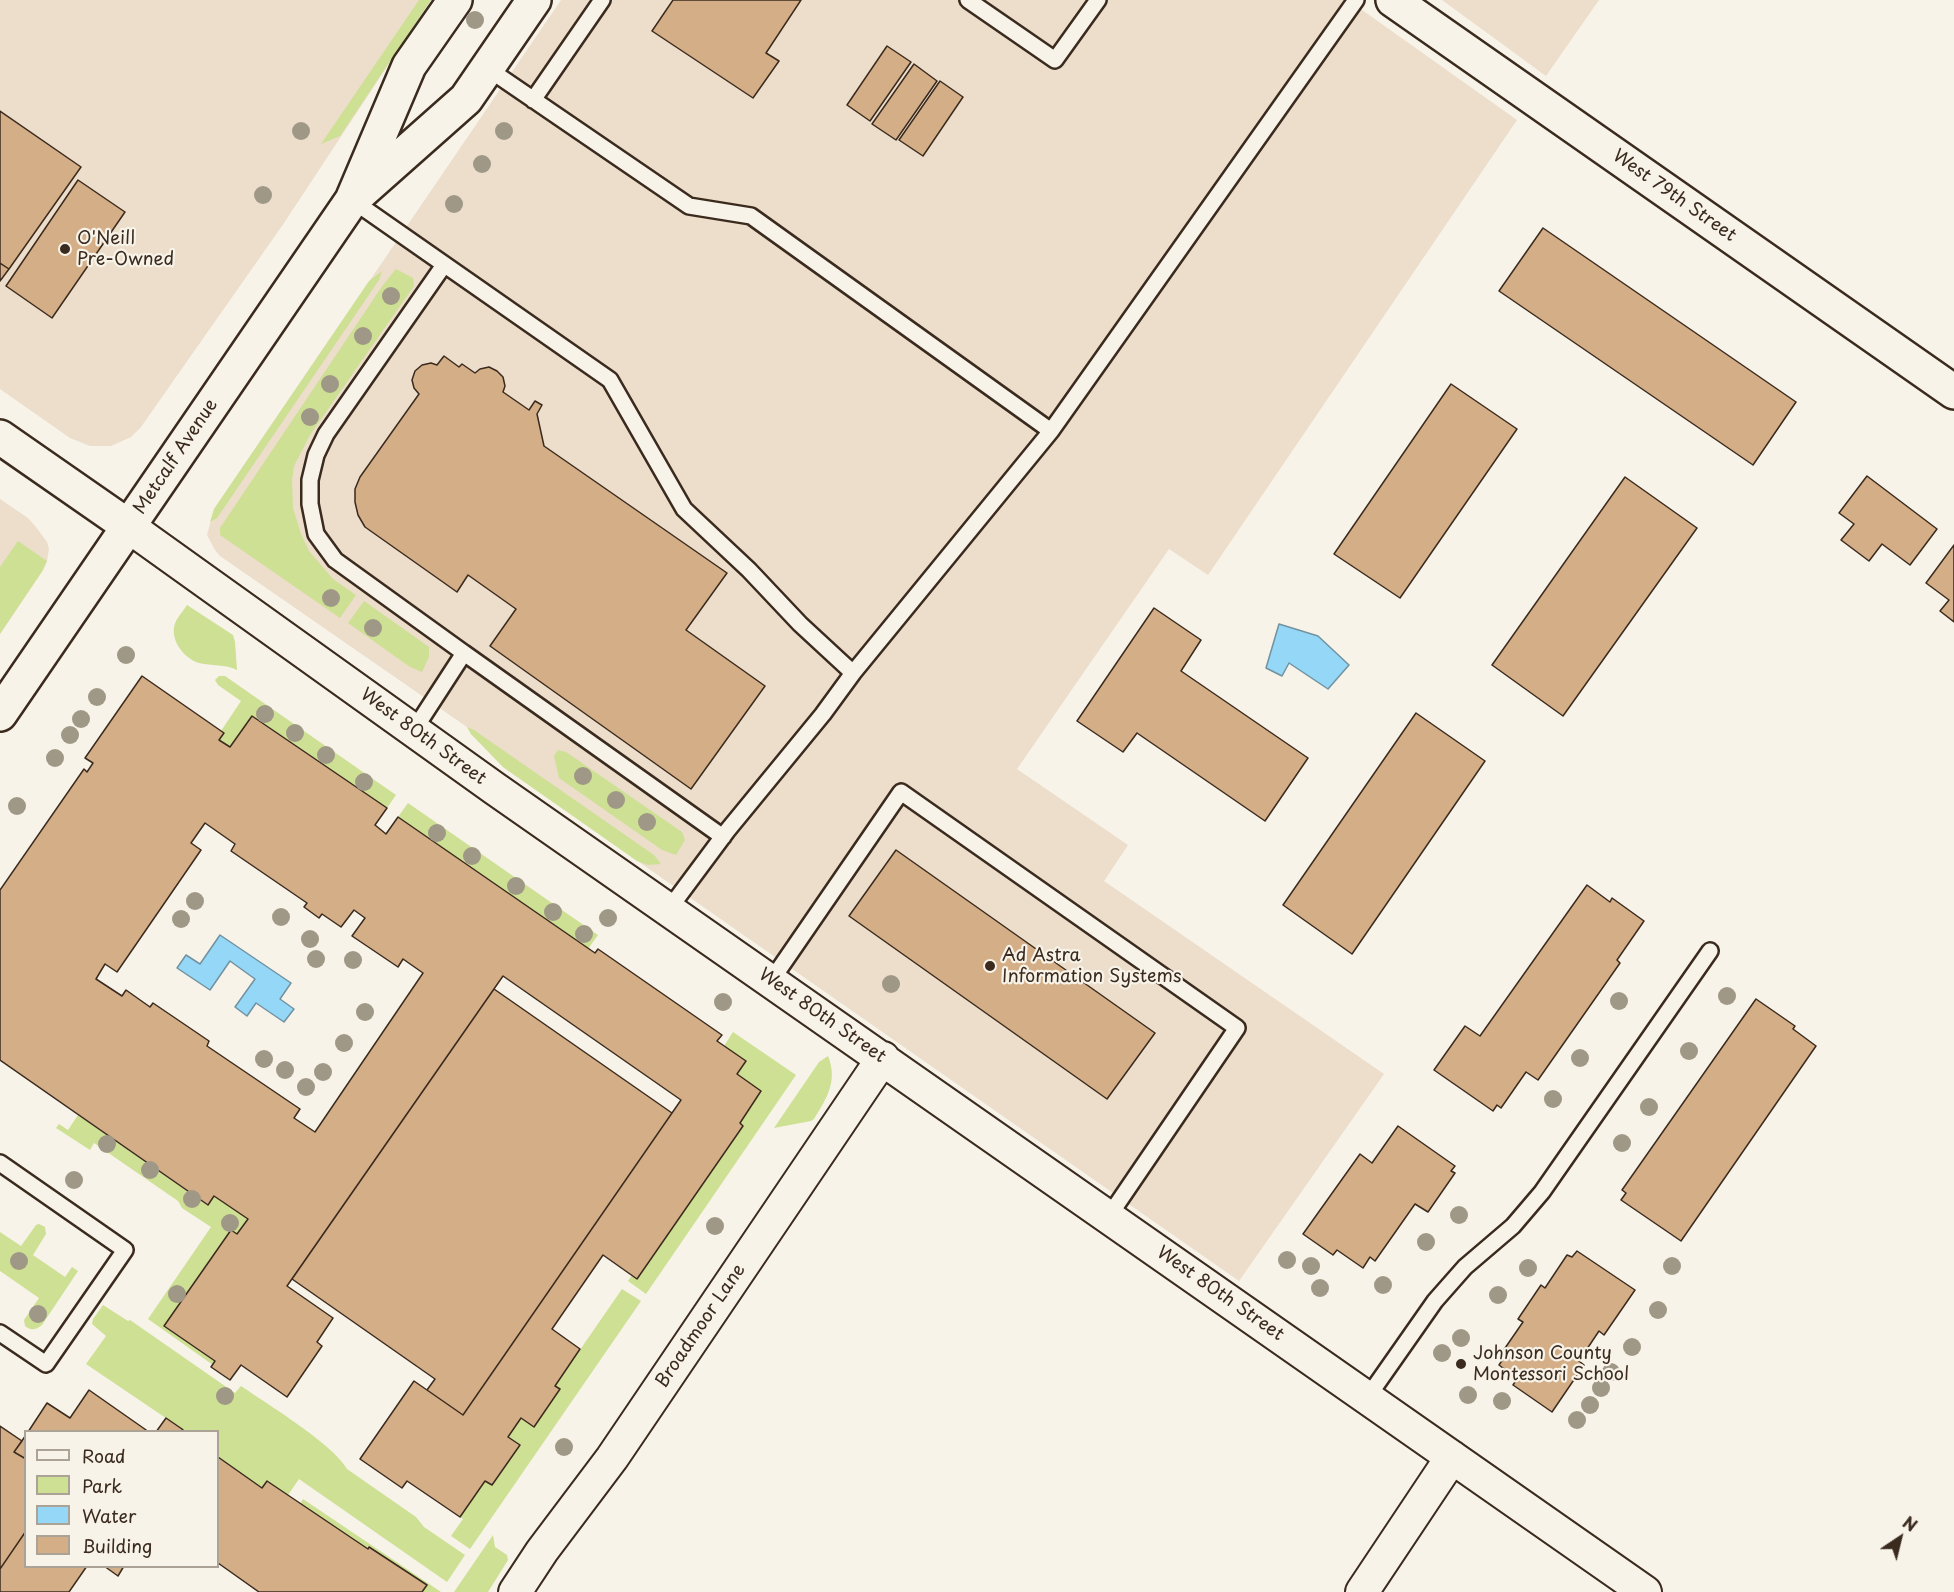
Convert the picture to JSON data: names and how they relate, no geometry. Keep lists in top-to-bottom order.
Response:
{
  "streets": {
    "main road": ["West 79th Street", "Metcalf Avenue", "West 80th Street"],
    "street": ["Broadmoor Lane"]
  },
  "crossings": [
    ["Metcalf Avenue", "West 80th Street"],
    ["West 80th Street", "Broadmoor Lane"]
  ],
  "places": ["O'Neill Pre-Owned", "Ad Astra Information Systems", "Johnson County Montessori School"],
  "legend": [
    "Road",
    "Park",
    "Water",
    "Building"
  ],
  "north": "top right"
}
